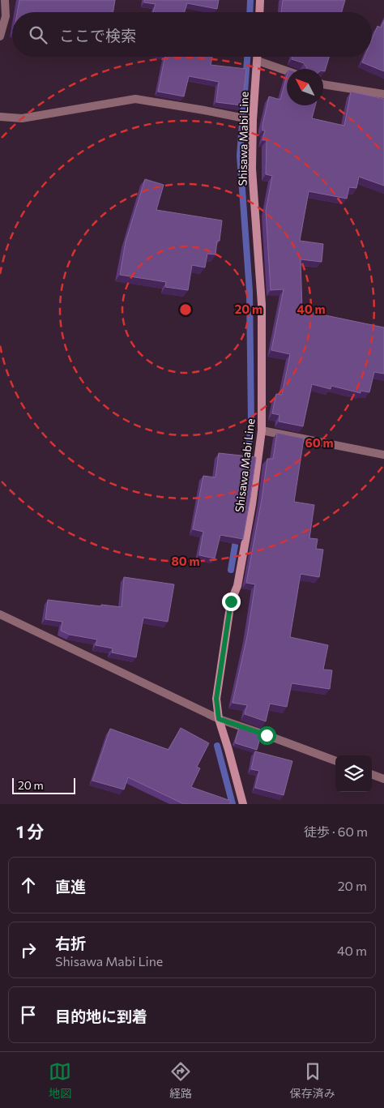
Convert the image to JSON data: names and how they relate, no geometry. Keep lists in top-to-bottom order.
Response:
{
  "streets": {
    "main road": ["Shisawa Mabi Line"]
  },
  "scale_bar": "20 m",
  "north": "top left",
  "page": {
    "search": "ここで検索",
    "scale": "20 m",
    "heading": ["1 分", "徒歩 · 60 m"],
    "list": [
      ["直進", "20 m"],
      ["右折", "Shisawa Mabi Line", "40 m"],
      "目的地に到着"
    ],
    "nav": ["地図", "経路", "保存済み"]
  },
  "rings": [
    "20 m",
    "40 m",
    "60 m",
    "80 m"
  ]
}
